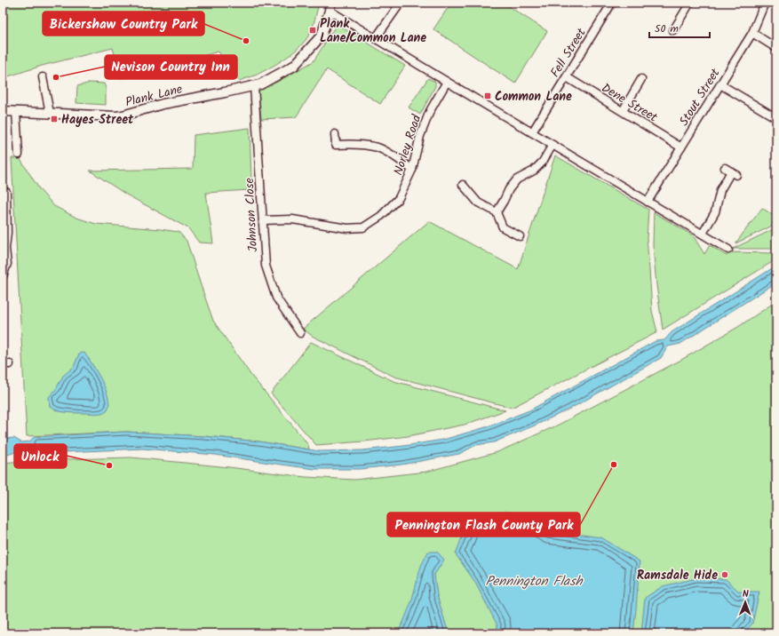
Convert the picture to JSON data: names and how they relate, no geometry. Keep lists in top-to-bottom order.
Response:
{
  "streets": {
    "street": [
      "Fell Street",
      "Plank Lane",
      "Stout Street",
      "Dene Street",
      "Norley Road",
      "Johnson Close"
    ]
  },
  "crossings": [
    ["Fell Street", "Dene Street"],
    ["Plank Lane", "Johnson Close"],
    ["Stout Street", "Dene Street"],
    ["Norley Road", "Johnson Close"]
  ],
  "water": ["Pennington Flash"],
  "places": {
    "transit": ["Plank Lane/Common Lane", "Common Lane", "Hayes Street"],
    "other": [
      "Bickershaw Country Park",
      "Nevison Country Inn",
      "Pennington Flash County Park",
      "Unlock",
      "Ramsdale Hide"
    ]
  },
  "scale_bar": "50 m",
  "north": "top"
}
